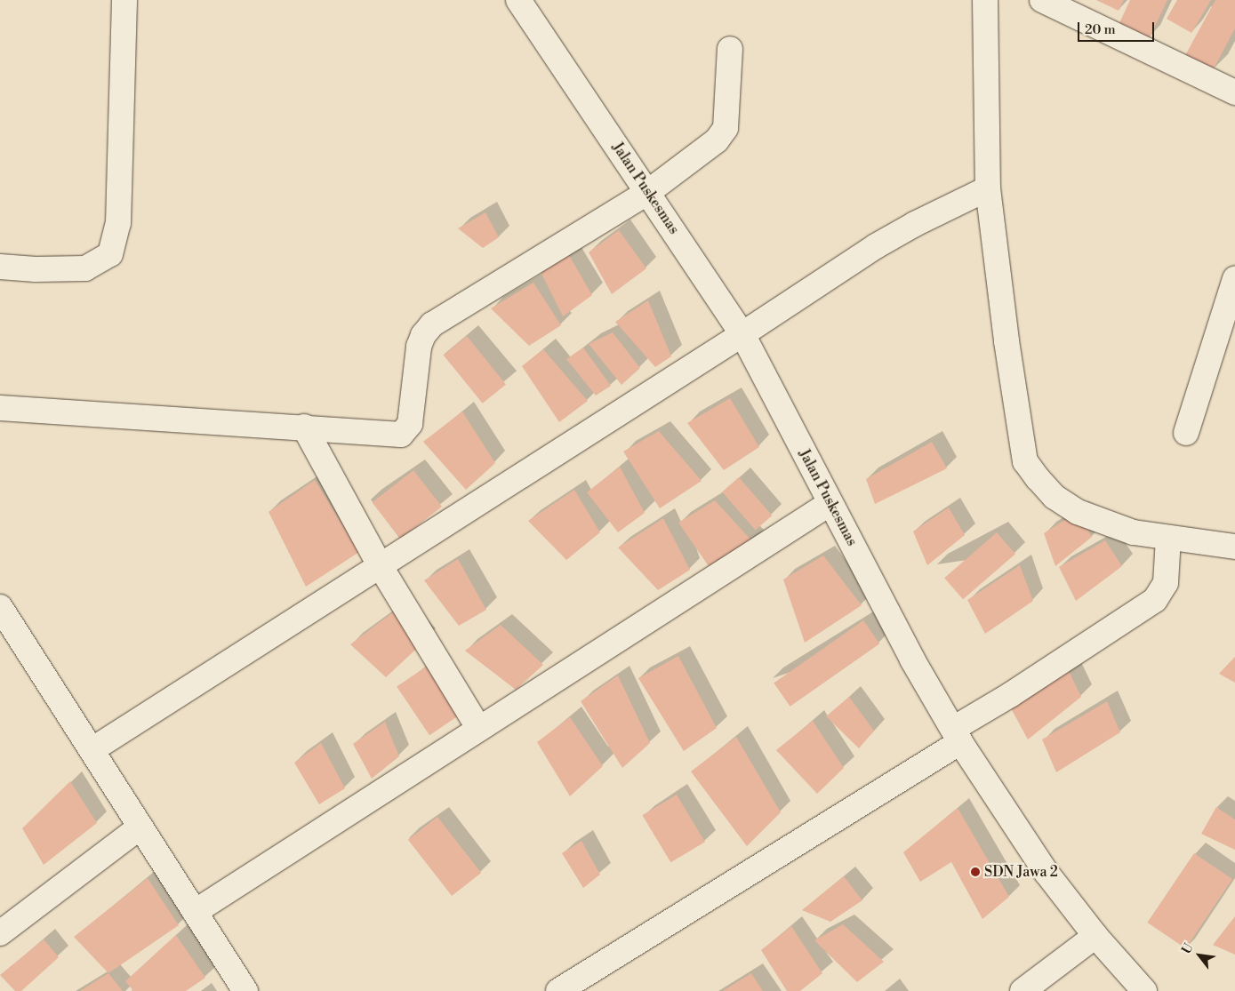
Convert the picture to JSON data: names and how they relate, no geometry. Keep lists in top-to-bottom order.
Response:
{
  "streets": {
    "street": ["Jalan Puskesmas"]
  },
  "places": ["SDN Jawa 2"],
  "scale_bar": "20 m",
  "north": "top left"
}
